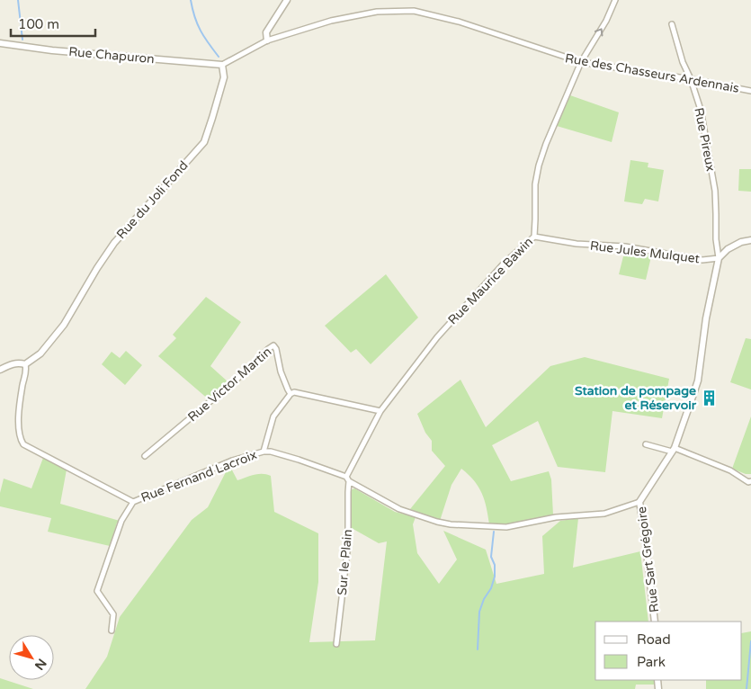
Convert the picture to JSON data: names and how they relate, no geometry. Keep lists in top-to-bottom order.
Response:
{
  "streets": {
    "street": [
      "Rue Chapuron",
      "Rue des Chasseurs Ardennais",
      "Rue Pireux",
      "Rue du Joli Fond",
      "Rue Jules Mulquet",
      "Rue Maurice Bawin",
      "Rue Victor Martin",
      "Rue Fernand Lacroix",
      "Rue Sart Grégoire",
      "Sur le Plain"
    ]
  },
  "crossings": [
    ["Rue Chapuron", "Rue du Joli Fond"],
    ["Rue des Chasseurs Ardennais", "Rue Pireux"],
    ["Rue des Chasseurs Ardennais", "Rue Maurice Bawin"],
    ["Rue Pireux", "Rue Jules Mulquet"],
    ["Rue Pireux", "Rue Sart Grégoire"],
    ["Rue du Joli Fond", "Rue Fernand Lacroix"],
    ["Rue Jules Mulquet", "Rue Maurice Bawin"],
    ["Rue Jules Mulquet", "Rue Sart Grégoire"],
    ["Rue Maurice Bawin", "Rue Fernand Lacroix"],
    ["Rue Maurice Bawin", "Sur le Plain"],
    ["Rue Fernand Lacroix", "Rue Sart Grégoire"],
    ["Rue Fernand Lacroix", "Sur le Plain"]
  ],
  "places": {
    "building": ["Station de pompage et Réservoir"]
  },
  "legend": ["Road", "Park"],
  "scale_bar": "100 m",
  "north": "bottom right"
}
